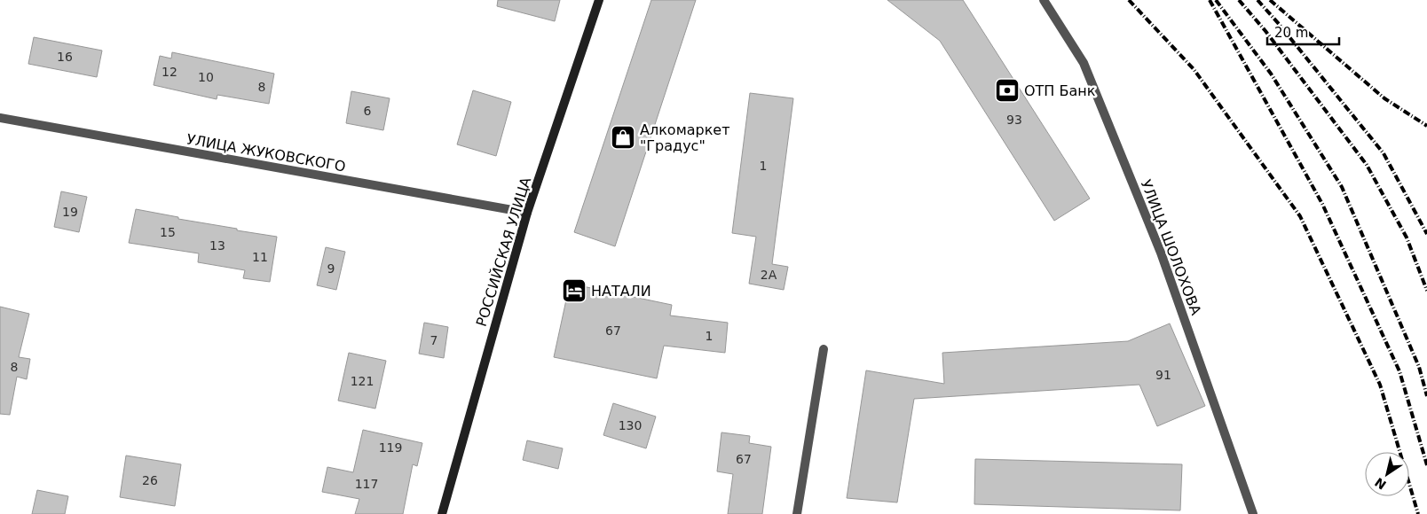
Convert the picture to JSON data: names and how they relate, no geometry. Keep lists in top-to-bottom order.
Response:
{
  "streets": {
    "main road": ["РОССИЙСКАЯ УЛИЦА"],
    "street": ["УЛИЦА ЖУКОВСКОГО", "УЛИЦА ШОЛОХОВА"]
  },
  "crossings": [
    ["УЛИЦА ЖУКОВСКОГО", "РОССИЙСКАЯ УЛИЦА"]
  ],
  "places": {
    "bank": ["ОТП Банк"],
    "shop": ["Алкомаркет \"Градус\""],
    "hotel": ["НАТАЛИ"]
  },
  "house_numbers": [
    "16",
    "12",
    "10",
    "8",
    "6",
    "93",
    "1",
    "19",
    "15",
    "13",
    "11",
    "9",
    "2А",
    "67",
    "1",
    "7",
    "8",
    "91",
    "121",
    "130",
    "119",
    "67",
    "26",
    "117"
  ],
  "scale_bar": "20 m",
  "north": "bottom left"
}
